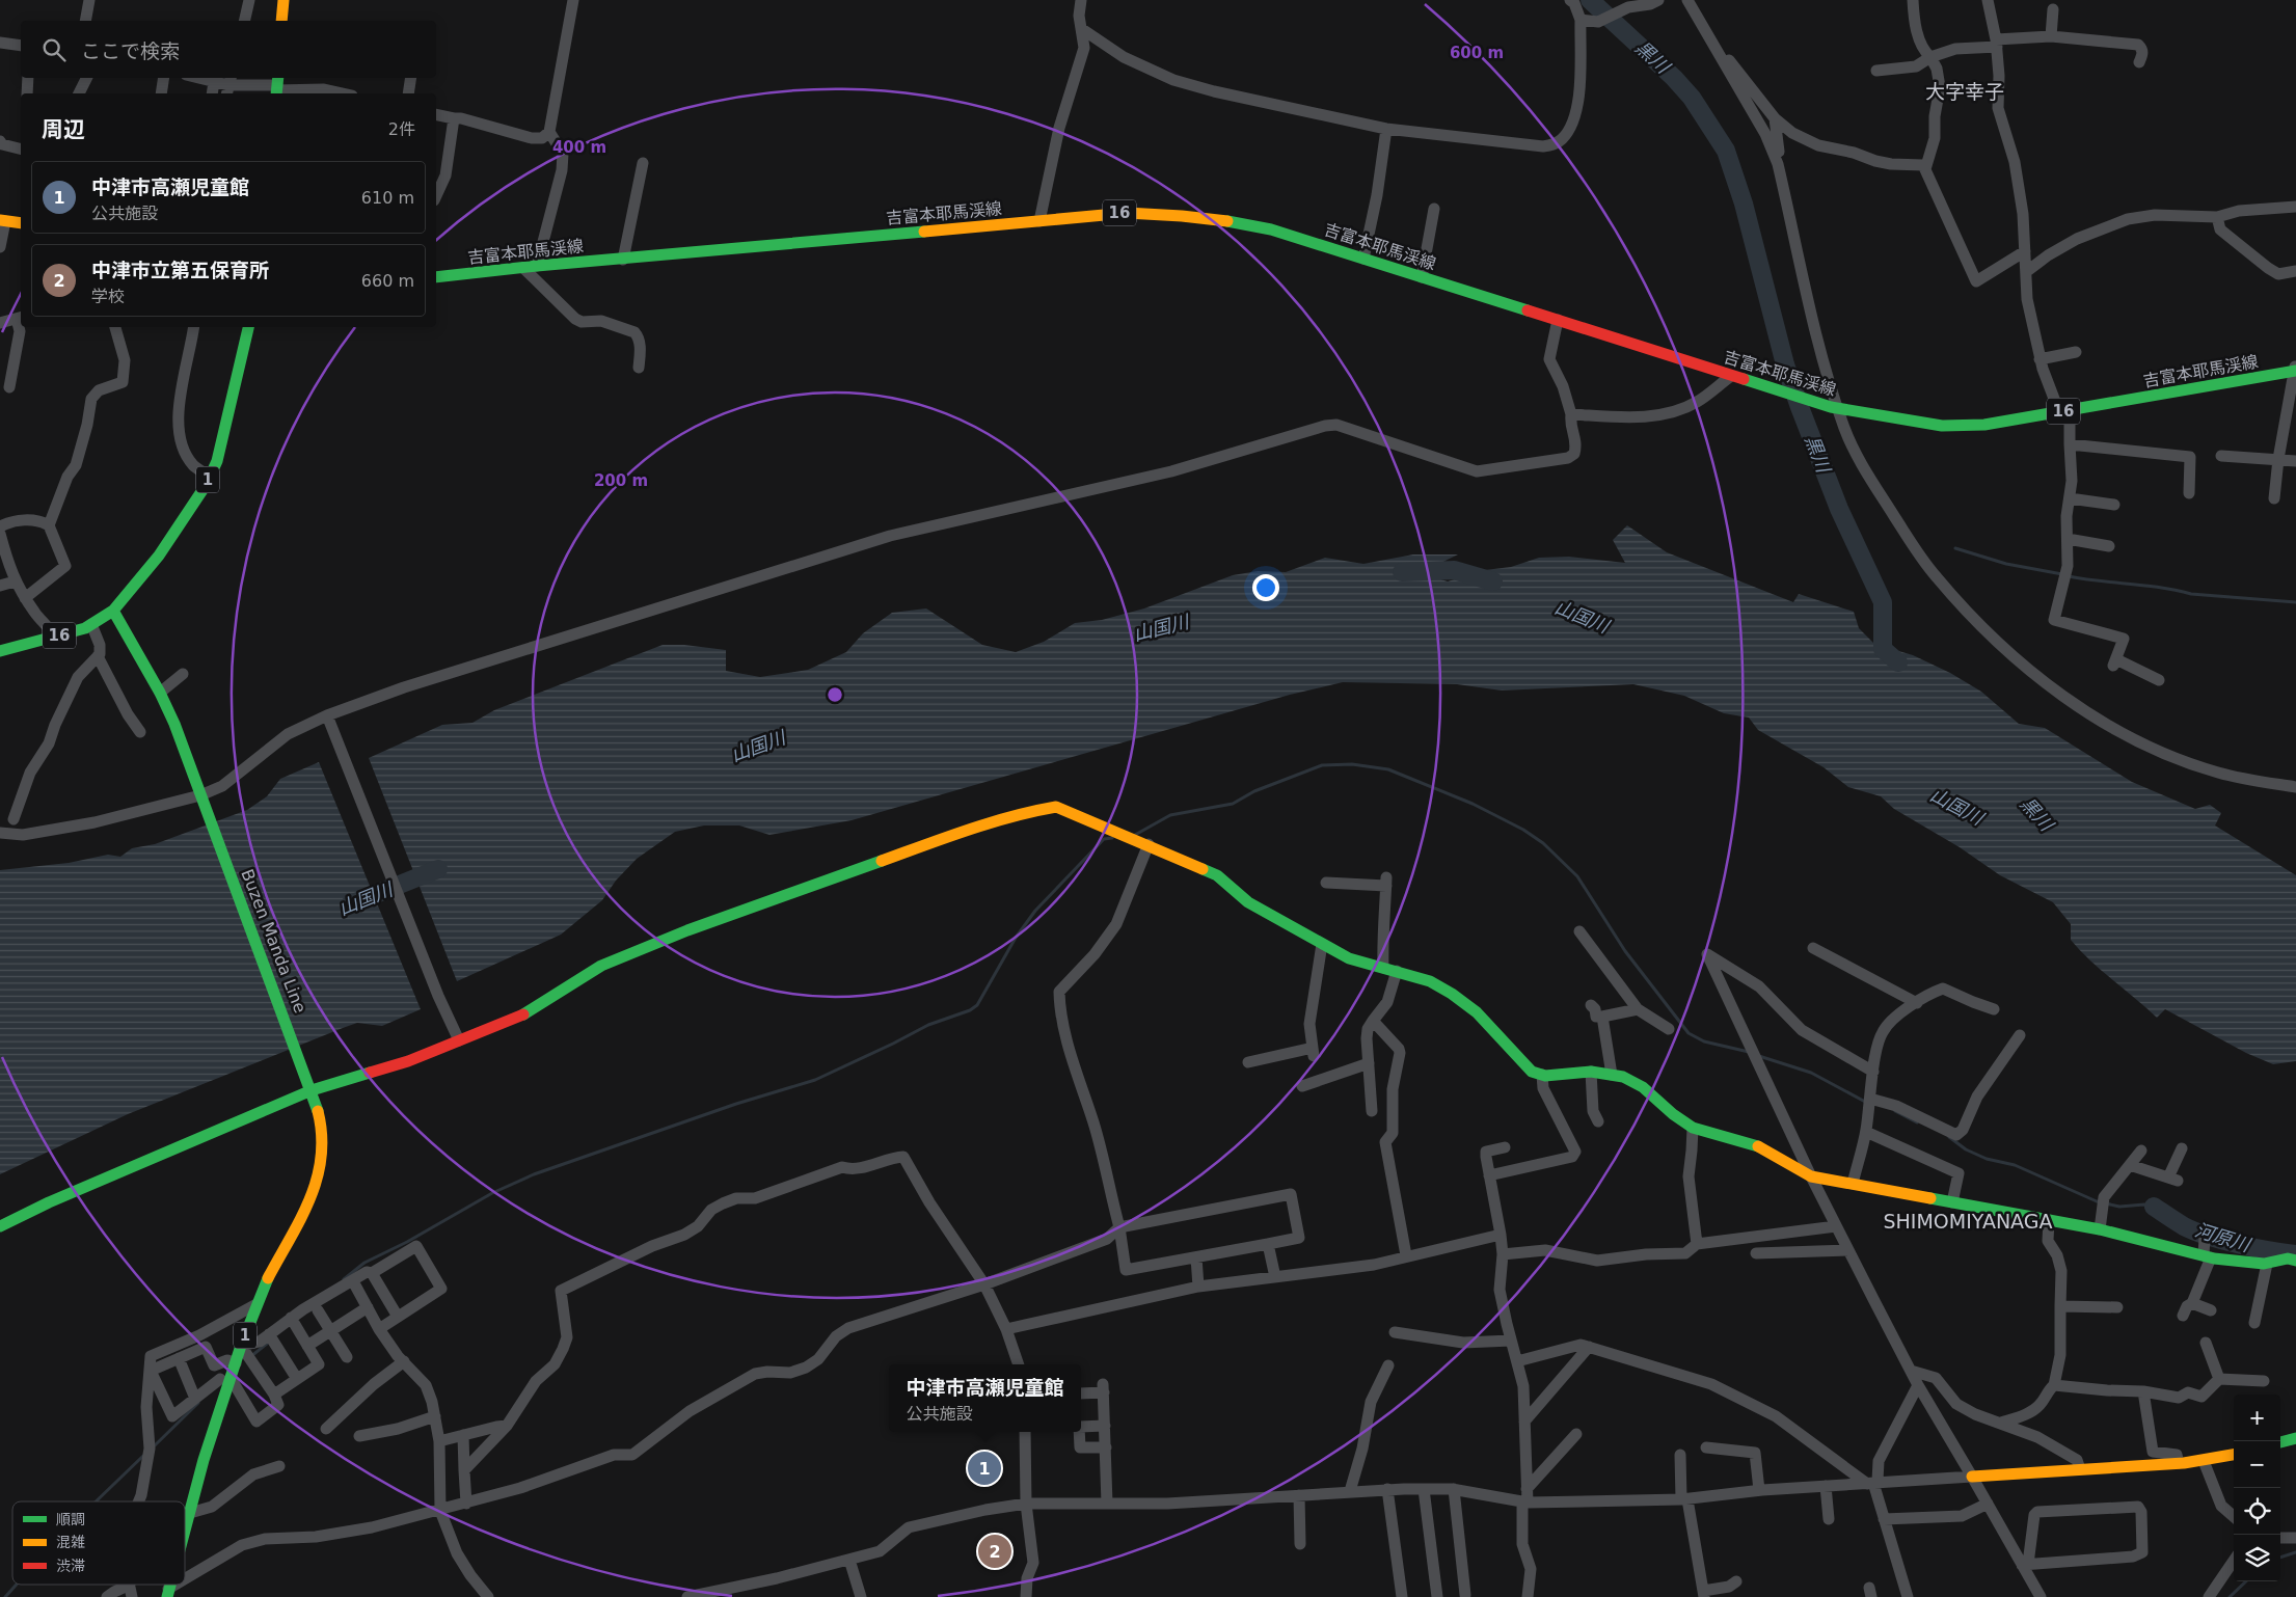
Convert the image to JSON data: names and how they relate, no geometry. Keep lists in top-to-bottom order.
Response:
{
  "streets": {
    "main road": [
      "吉富本耶馬渓線",
      "16",
      "1",
      "Buzen Manda Line"
    ]
  },
  "crossings": [
    ["16", "1"],
    ["16", "Buzen Manda Line"],
    ["1", "Buzen Manda Line"]
  ],
  "districts": ["大字幸子", "SHIMOMIYANAGA"],
  "water": ["黒川", "山国川", "河原川"],
  "legend": ["順調", "混雑", "渋滞"],
  "page": {
    "search": "ここで検索",
    "heading": ["周辺", "2件"],
    "list": [
      {
        "mark": "1",
        "name": "中津市高瀬児童館",
        "note": "公共施設",
        "value": "610 m"
      },
      {
        "mark": "2",
        "name": "中津市立第五保育所",
        "note": "学校",
        "value": "660 m"
      }
    ],
    "popup": ["中津市高瀬児童館", "公共施設"],
    "map_buttons": ["+", "−"],
    "pins": ["1", "2"]
  },
  "rings": ["600 m", "400 m", "200 m"]
}
